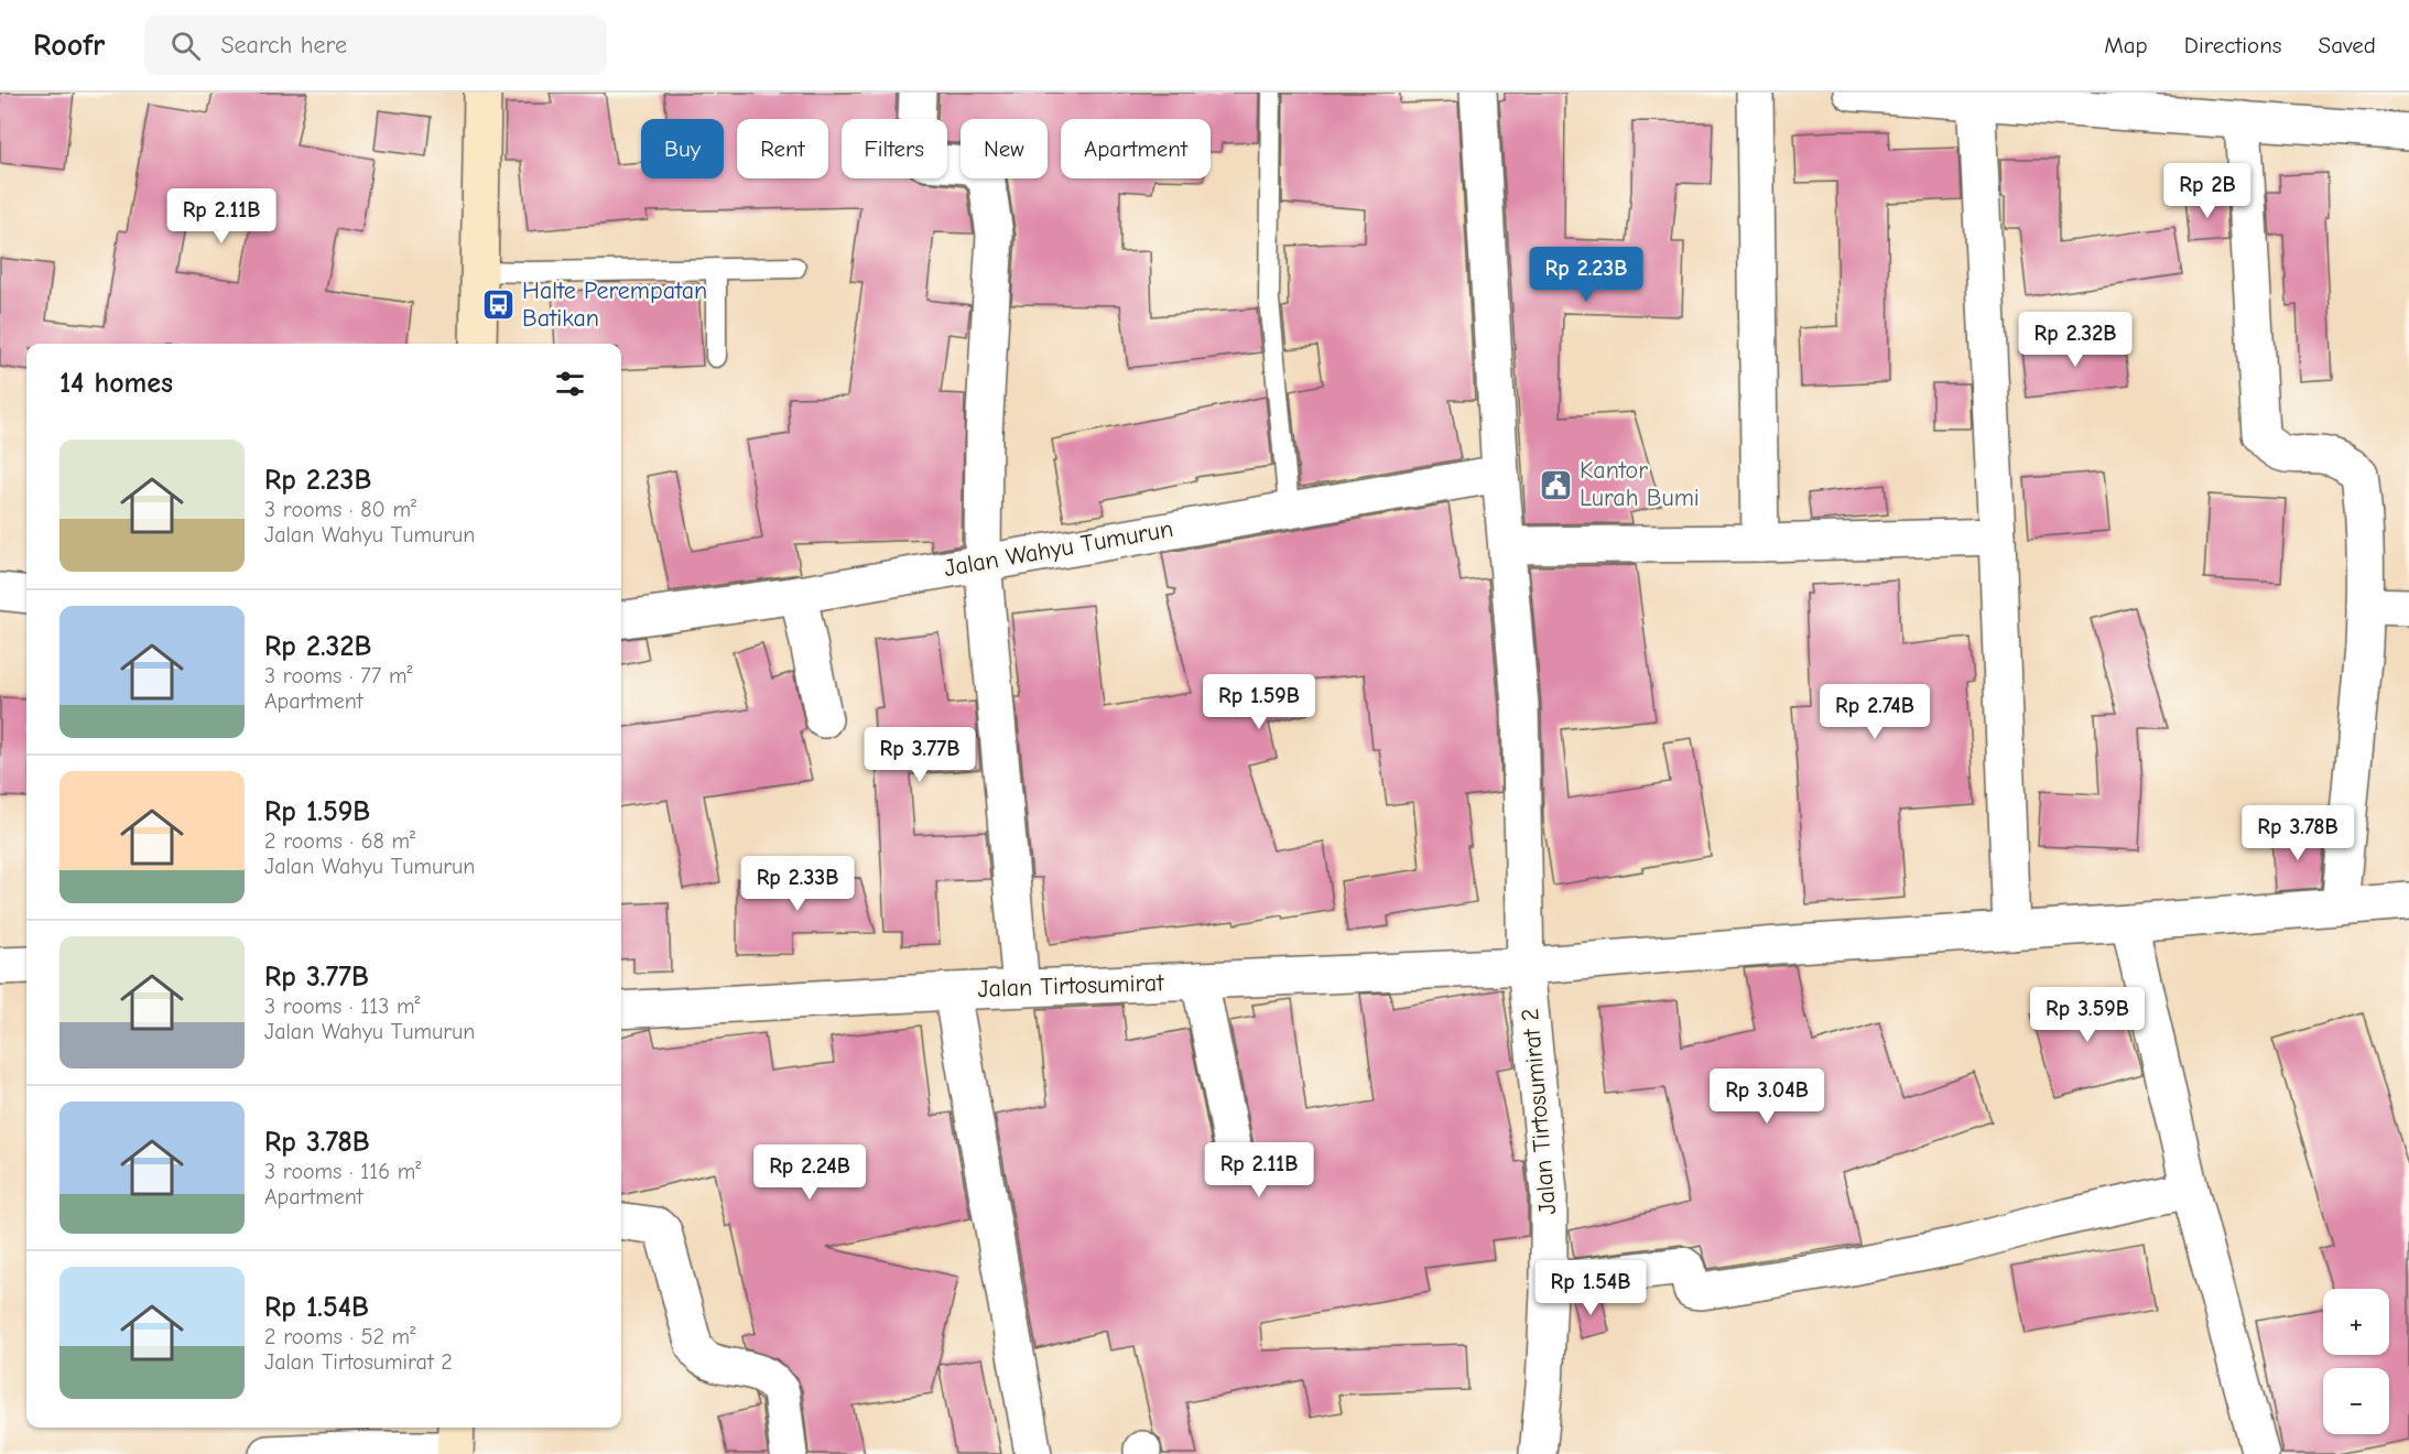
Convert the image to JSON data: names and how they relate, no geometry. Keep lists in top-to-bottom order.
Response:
{
  "streets": {
    "street": ["Jalan Wahyu Tumurun", "Jalan Tirtosumirat", "Jalan Tirtosumirat 2"]
  },
  "crossings": [
    ["Jalan Wahyu Tumurun", "Jalan Tirtosumirat 2"],
    ["Jalan Tirtosumirat", "Jalan Tirtosumirat 2"]
  ],
  "places": {
    "bus stop": ["Halte Perempatan Batikan"],
    "public building": ["Kantor Lurah Bumi"]
  },
  "page": {
    "header": "Roofr",
    "search": "Search here",
    "nav": ["Map", "Directions", "Saved"],
    "chip": [
      "Buy",
      "Rent",
      "Filters",
      "New",
      "Apartment"
    ],
    "price": [
      "Rp 2B",
      "Rp 2.11B",
      "Rp 2.23B",
      "Rp 2.32B",
      "Rp 1.59B",
      "Rp 2.74B",
      "Rp 3.77B",
      "Rp 3.78B",
      "Rp 2.33B",
      "Rp 3.59B",
      "Rp 3.04B",
      "Rp 2.11B",
      "Rp 2.24B",
      "Rp 1.54B"
    ],
    "heading": "14 homes",
    "list": [
      {
        "name": "Rp 2.23B",
        "note": "3 rooms · 80 m² · Jalan Wahyu Tumurun"
      },
      {
        "name": "Rp 2.32B",
        "note": "3 rooms · 77 m² · Apartment"
      },
      {
        "name": "Rp 1.59B",
        "note": "2 rooms · 68 m² · Jalan Wahyu Tumurun"
      },
      {
        "name": "Rp 3.77B",
        "note": "3 rooms · 113 m² · Jalan Wahyu Tumurun"
      },
      {
        "name": "Rp 3.78B",
        "note": "3 rooms · 116 m² · Apartment"
      },
      {
        "name": "Rp 1.54B",
        "note": "2 rooms · 52 m² · Jalan Tirtosumirat 2"
      }
    ],
    "map_buttons": ["+", "−"]
  }
}
